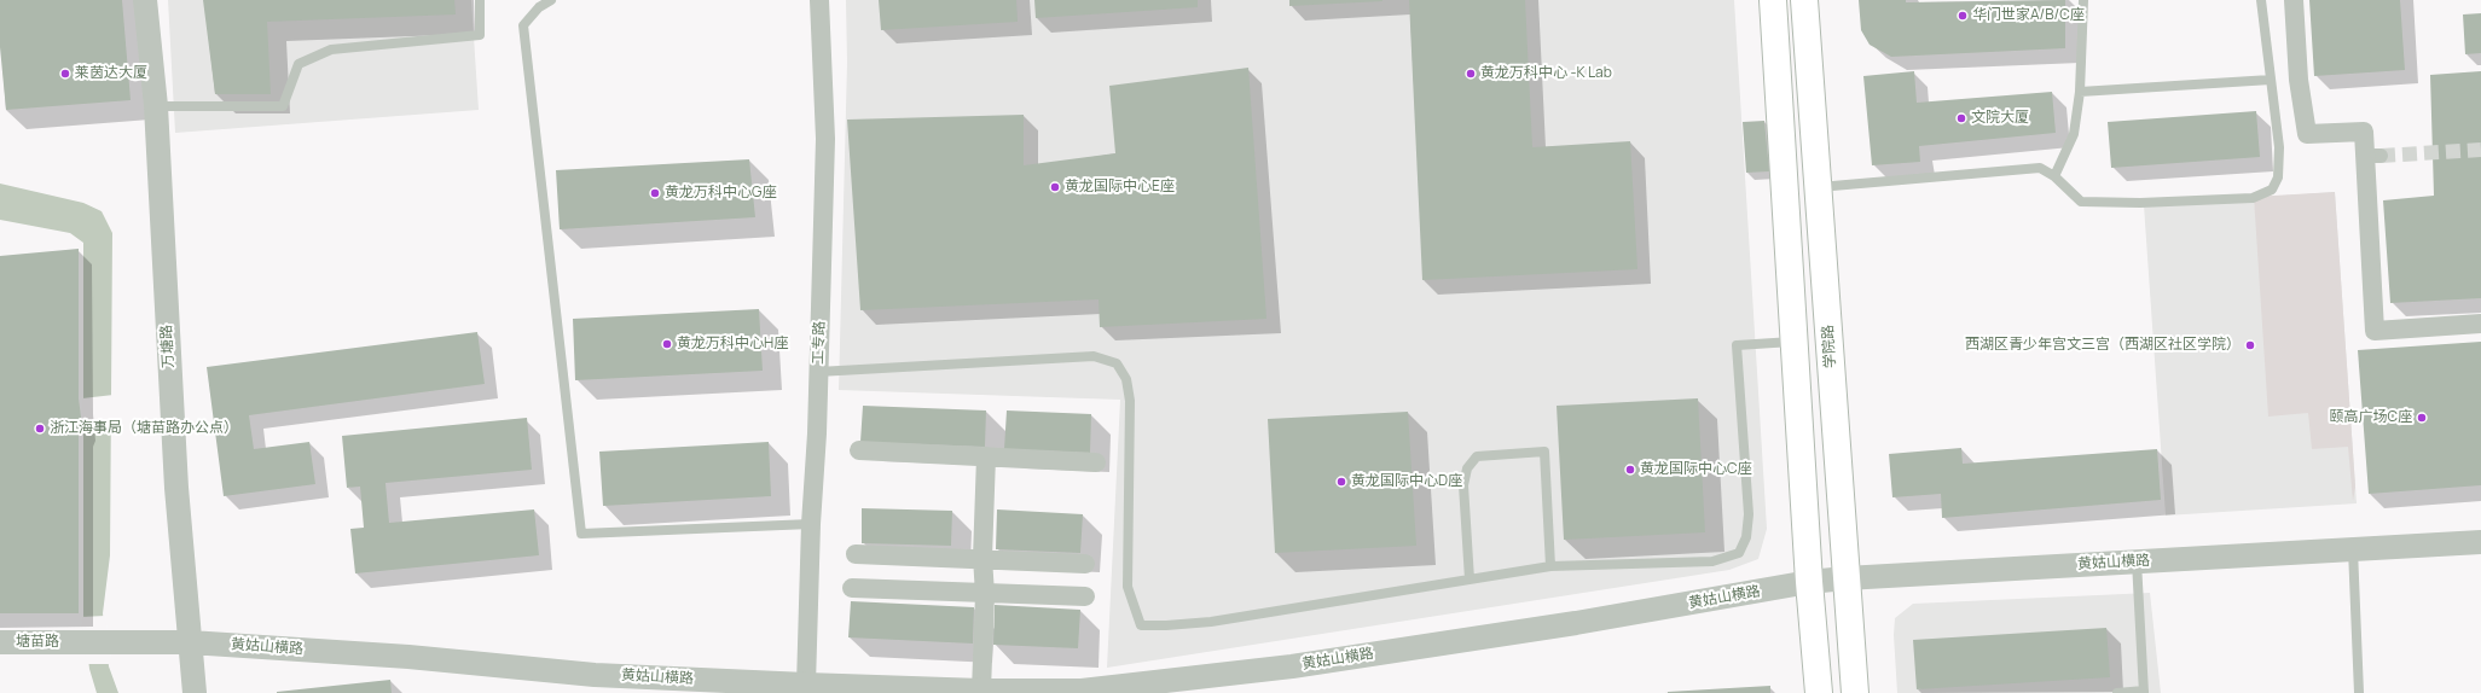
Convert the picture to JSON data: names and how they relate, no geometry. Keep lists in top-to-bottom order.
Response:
{
  "streets": {
    "main road": ["学院路"],
    "street": [
      "工专路",
      "万塘路",
      "黄姑山横路",
      "塘苗路"
    ]
  },
  "crossings": [
    ["工专路", "黄姑山横路"],
    ["万塘路", "黄姑山横路"],
    ["万塘路", "塘苗路"],
    ["学院路", "黄姑山横路"],
    ["黄姑山横路", "塘苗路"]
  ],
  "places": [
    "华门世家A/B/C座",
    "莱茵达大厦",
    "黄龙万科中心 -K Lab",
    "文院大厦",
    "黄龙国际中心E座",
    "黄龙万科中心G座",
    "黄龙万科中心H座",
    "西湖区青少年宫文三宫（西湖区社区学院）",
    "颐高广场C座",
    "浙江海事局（塘苗路办公点）",
    "黄龙国际中心C座",
    "黄龙国际中心D座"
  ]
}
